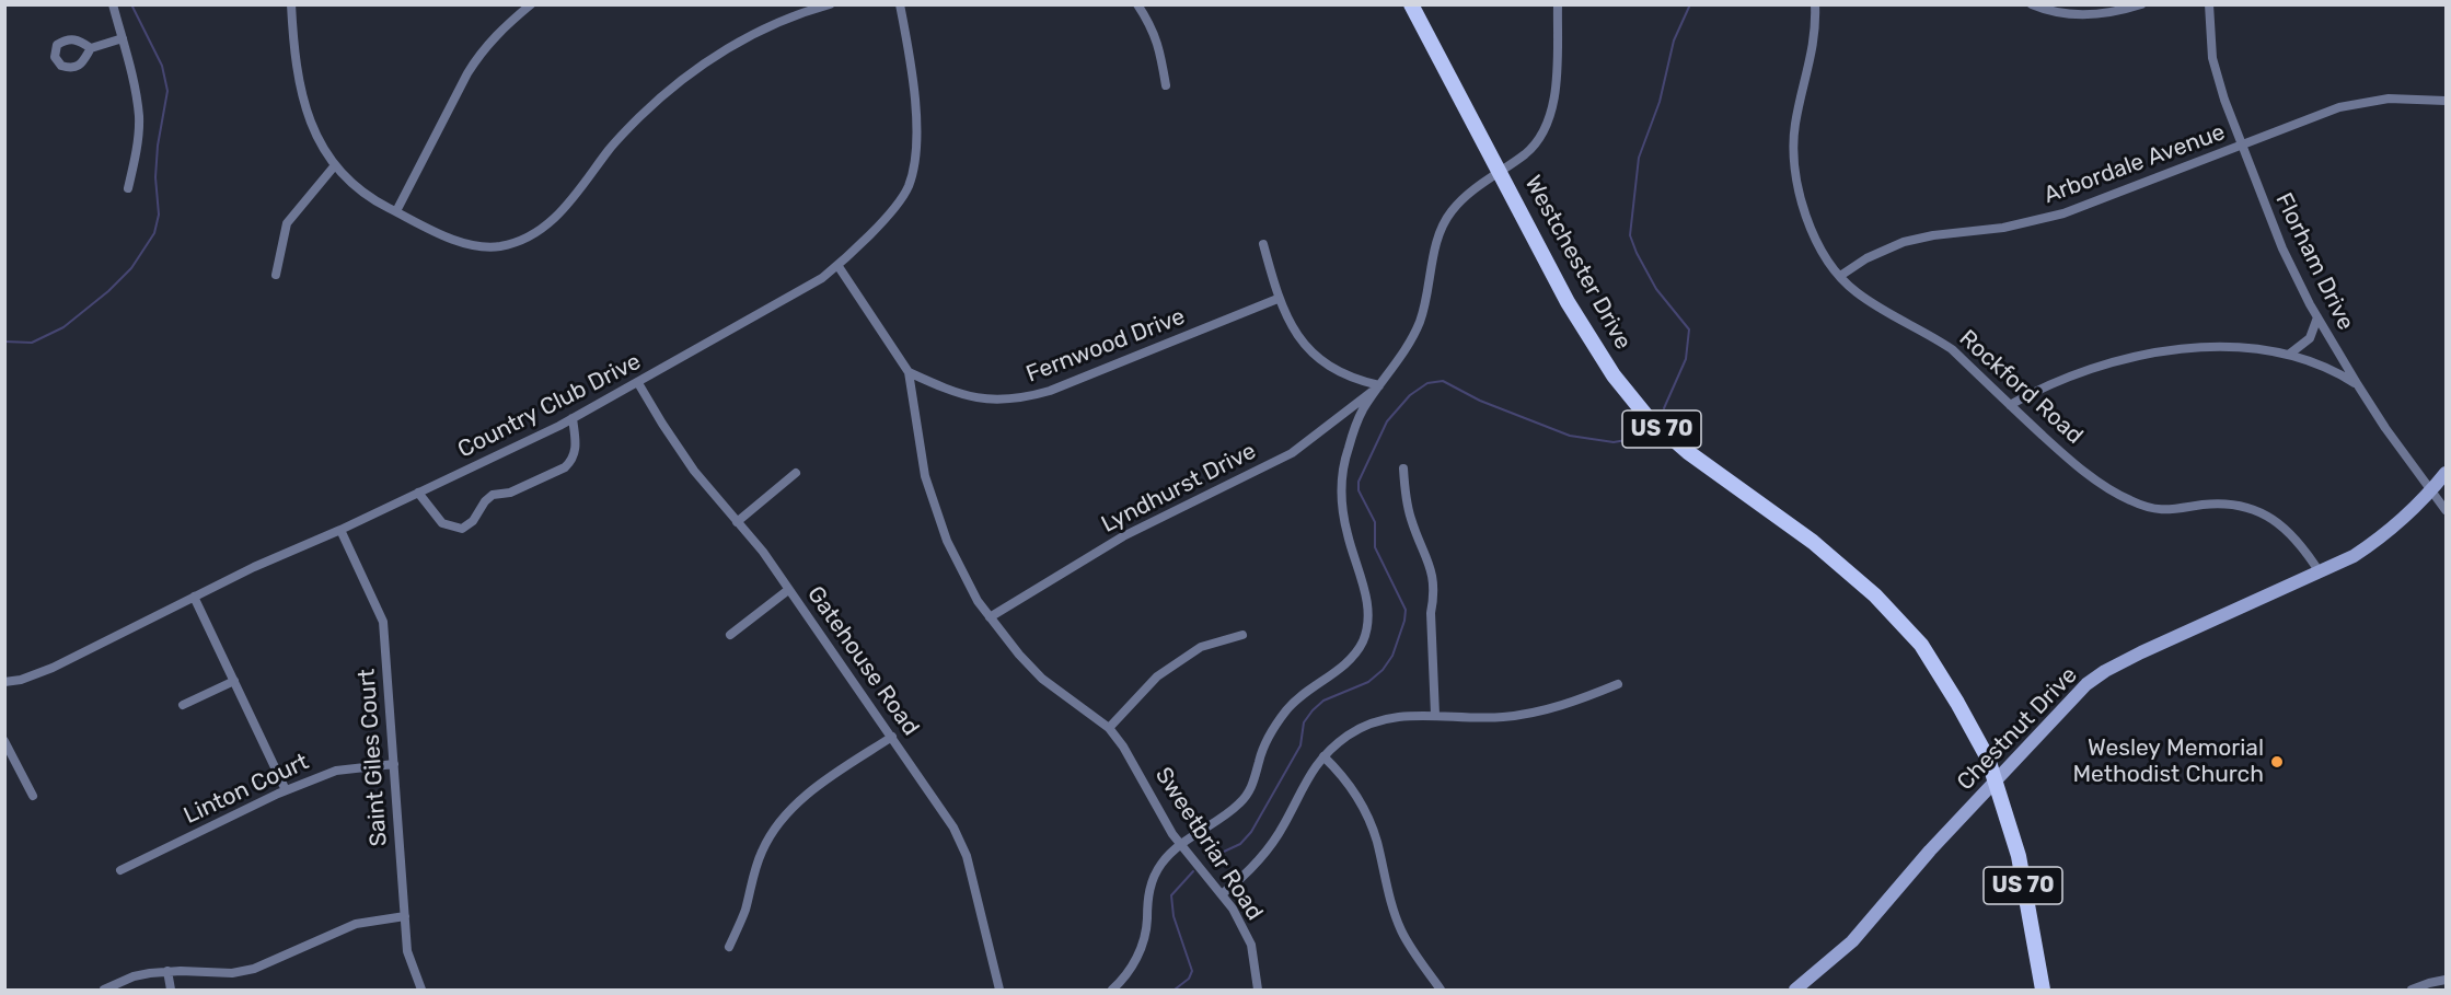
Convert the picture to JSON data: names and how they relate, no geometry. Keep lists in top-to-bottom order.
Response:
{
  "streets": {
    "main road": ["Westchester Drive", "US 70"],
    "street": [
      "Arbordale Avenue",
      "Florham Drive",
      "Fernwood Drive",
      "Rockford Road",
      "Country Club Drive",
      "Lyndhurst Drive",
      "Gatehouse Road",
      "Chestnut Drive",
      "Saint Giles Court",
      "Linton Court",
      "Sweetbriar Road"
    ]
  },
  "crossings": [
    ["Arbordale Avenue", "Florham Drive"],
    ["Arbordale Avenue", "Rockford Road"],
    ["Florham Drive", "Chestnut Drive"],
    ["Westchester Drive", "Chestnut Drive"],
    ["Fernwood Drive", "Sweetbriar Road"],
    ["Rockford Road", "Chestnut Drive"],
    ["Country Club Drive", "Gatehouse Road"],
    ["Country Club Drive", "Saint Giles Court"],
    ["Country Club Drive", "Sweetbriar Road"],
    ["Lyndhurst Drive", "Sweetbriar Road"],
    ["Saint Giles Court", "Linton Court"]
  ],
  "places": ["Wesley Memorial Methodist Church"]
}
